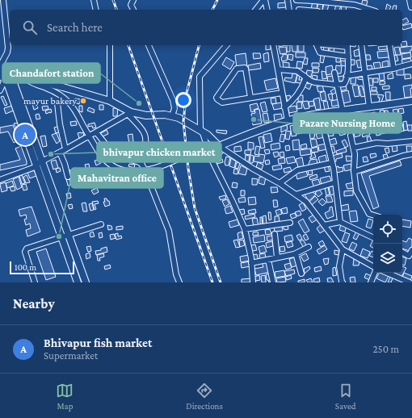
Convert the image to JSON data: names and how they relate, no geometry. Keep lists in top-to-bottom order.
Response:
{
  "places": [
    "mayur bakery",
    "Chandafort station",
    "Pazare Nursing Home",
    "bhivapur chicken market",
    "Mahavitran office"
  ],
  "scale_bar": "100 m",
  "page": {
    "search": "Search here",
    "pins": "A",
    "scale": "100 m",
    "heading": "Nearby",
    "list": [
      {
        "mark": "A",
        "name": "Bhivapur fish market",
        "note": "Supermarket",
        "value": "250 m"
      }
    ],
    "nav": ["Map", "Directions", "Saved"]
  }
}
